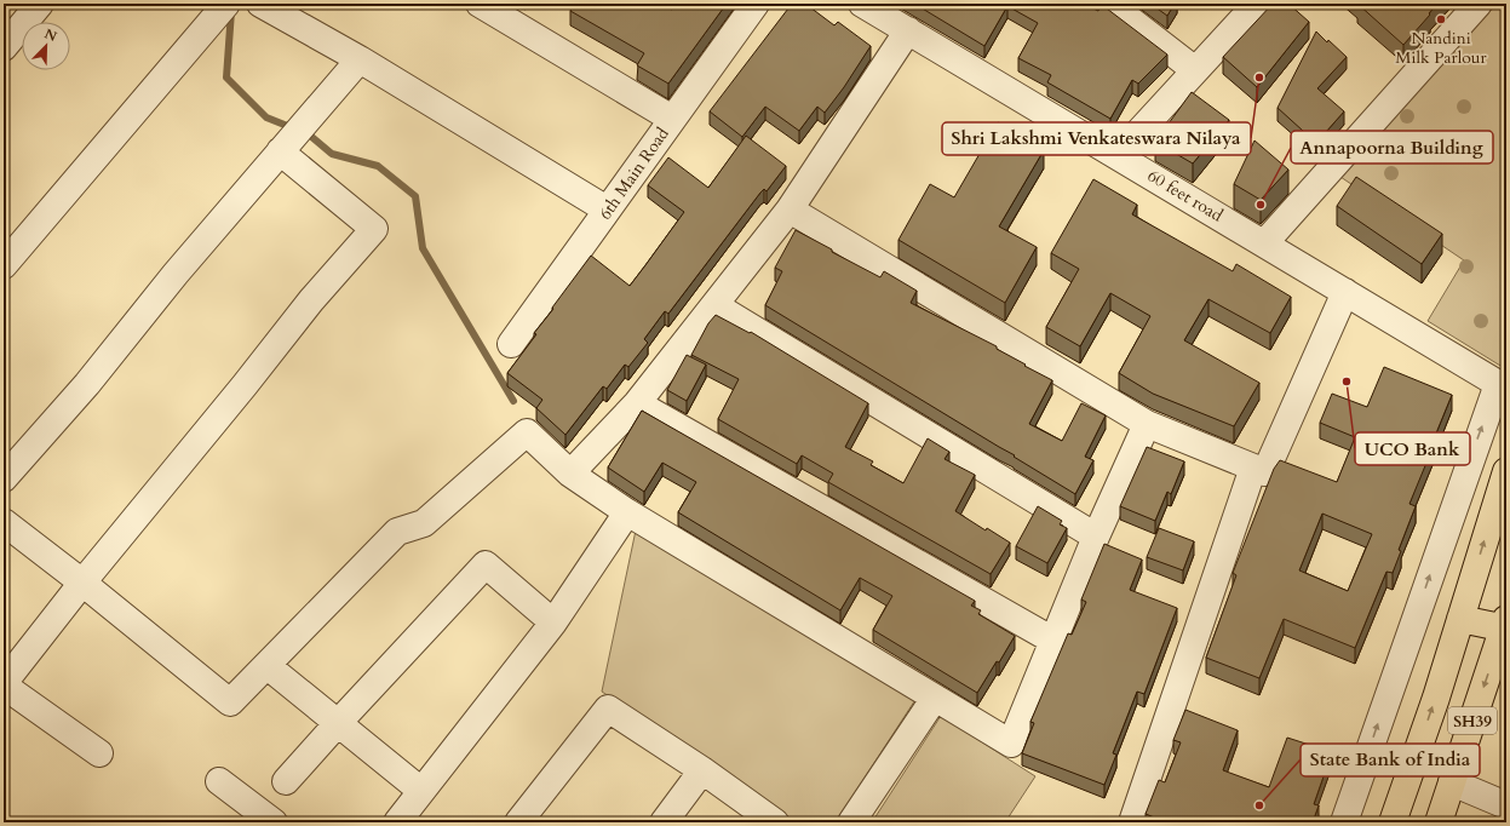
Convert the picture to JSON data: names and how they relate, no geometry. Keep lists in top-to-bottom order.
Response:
{
  "streets": {
    "main road": ["SH39"],
    "street": ["6th Main Road", "60 feet road"]
  },
  "places": [
    "Nandini Milk Parlour",
    "Shri Lakshmi Venkateswara Nilaya",
    "Annapoorna Building",
    "UCO Bank",
    "State Bank of India"
  ],
  "north": "top right"
}
